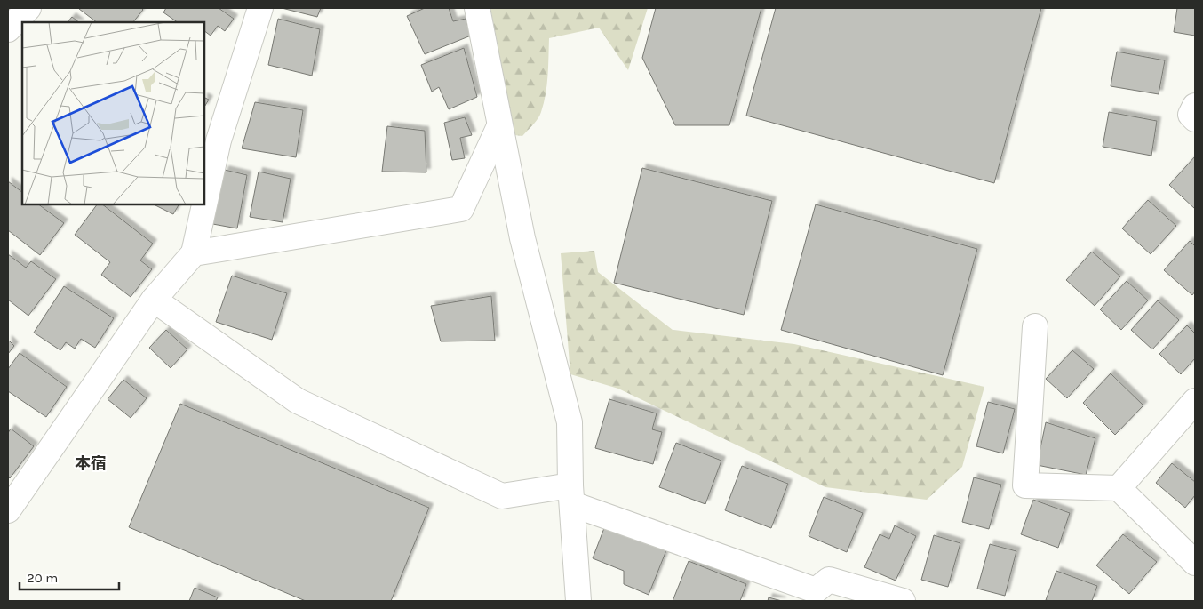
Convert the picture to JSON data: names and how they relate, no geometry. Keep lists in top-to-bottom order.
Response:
{
  "districts": ["本宿"],
  "scale_bar": "20 m"
}
